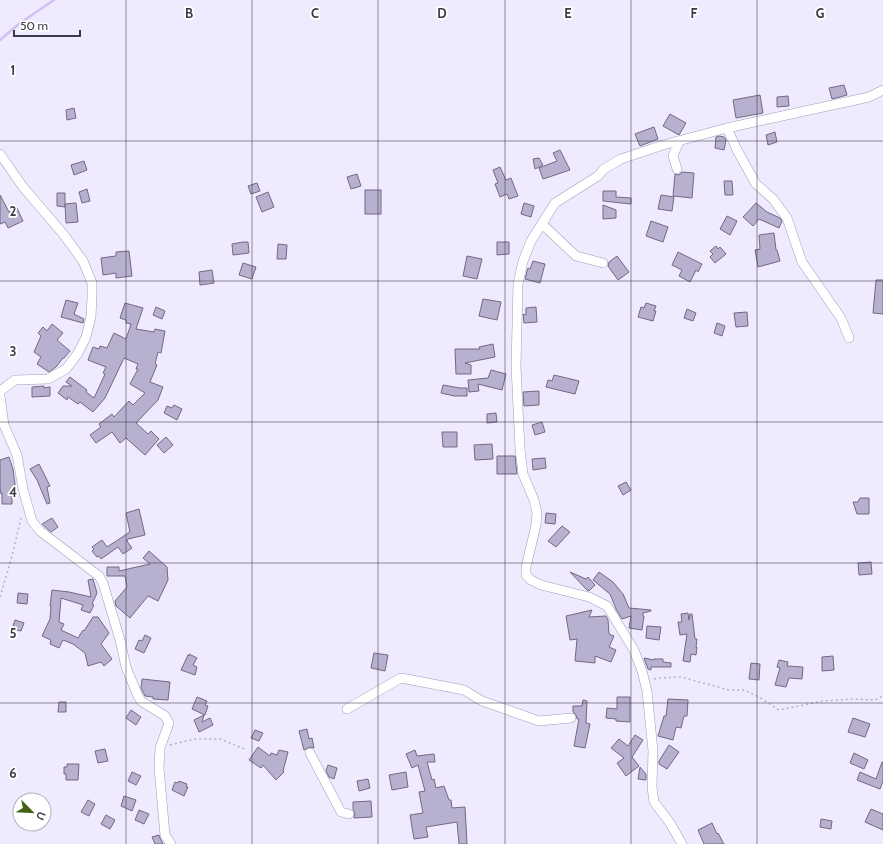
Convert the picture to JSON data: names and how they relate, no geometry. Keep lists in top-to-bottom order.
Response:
{
  "scale_bar": "50 m",
  "north": "bottom right",
  "grid": {
    "columns": [
      "B",
      "C",
      "D",
      "E",
      "F",
      "G"
    ],
    "rows": [
      "1",
      "2",
      "3",
      "4",
      "5",
      "6"
    ]
  }
}
